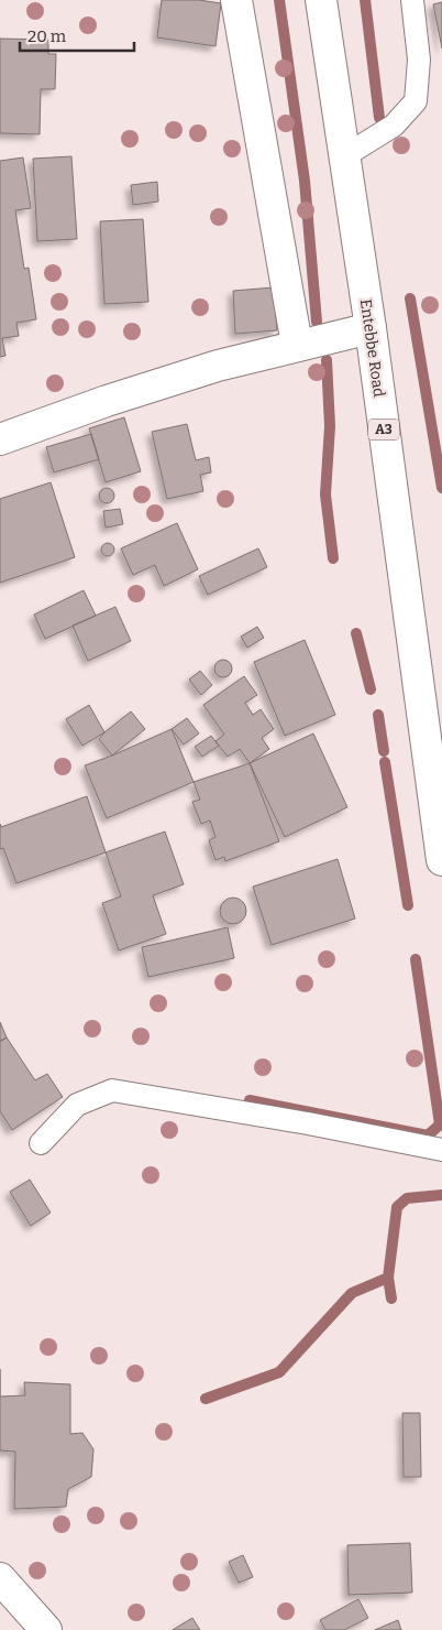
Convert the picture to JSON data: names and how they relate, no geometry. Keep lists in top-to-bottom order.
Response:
{
  "streets": {
    "main road": ["Entebbe Road", "A3"]
  },
  "scale_bar": "20 m"
}
